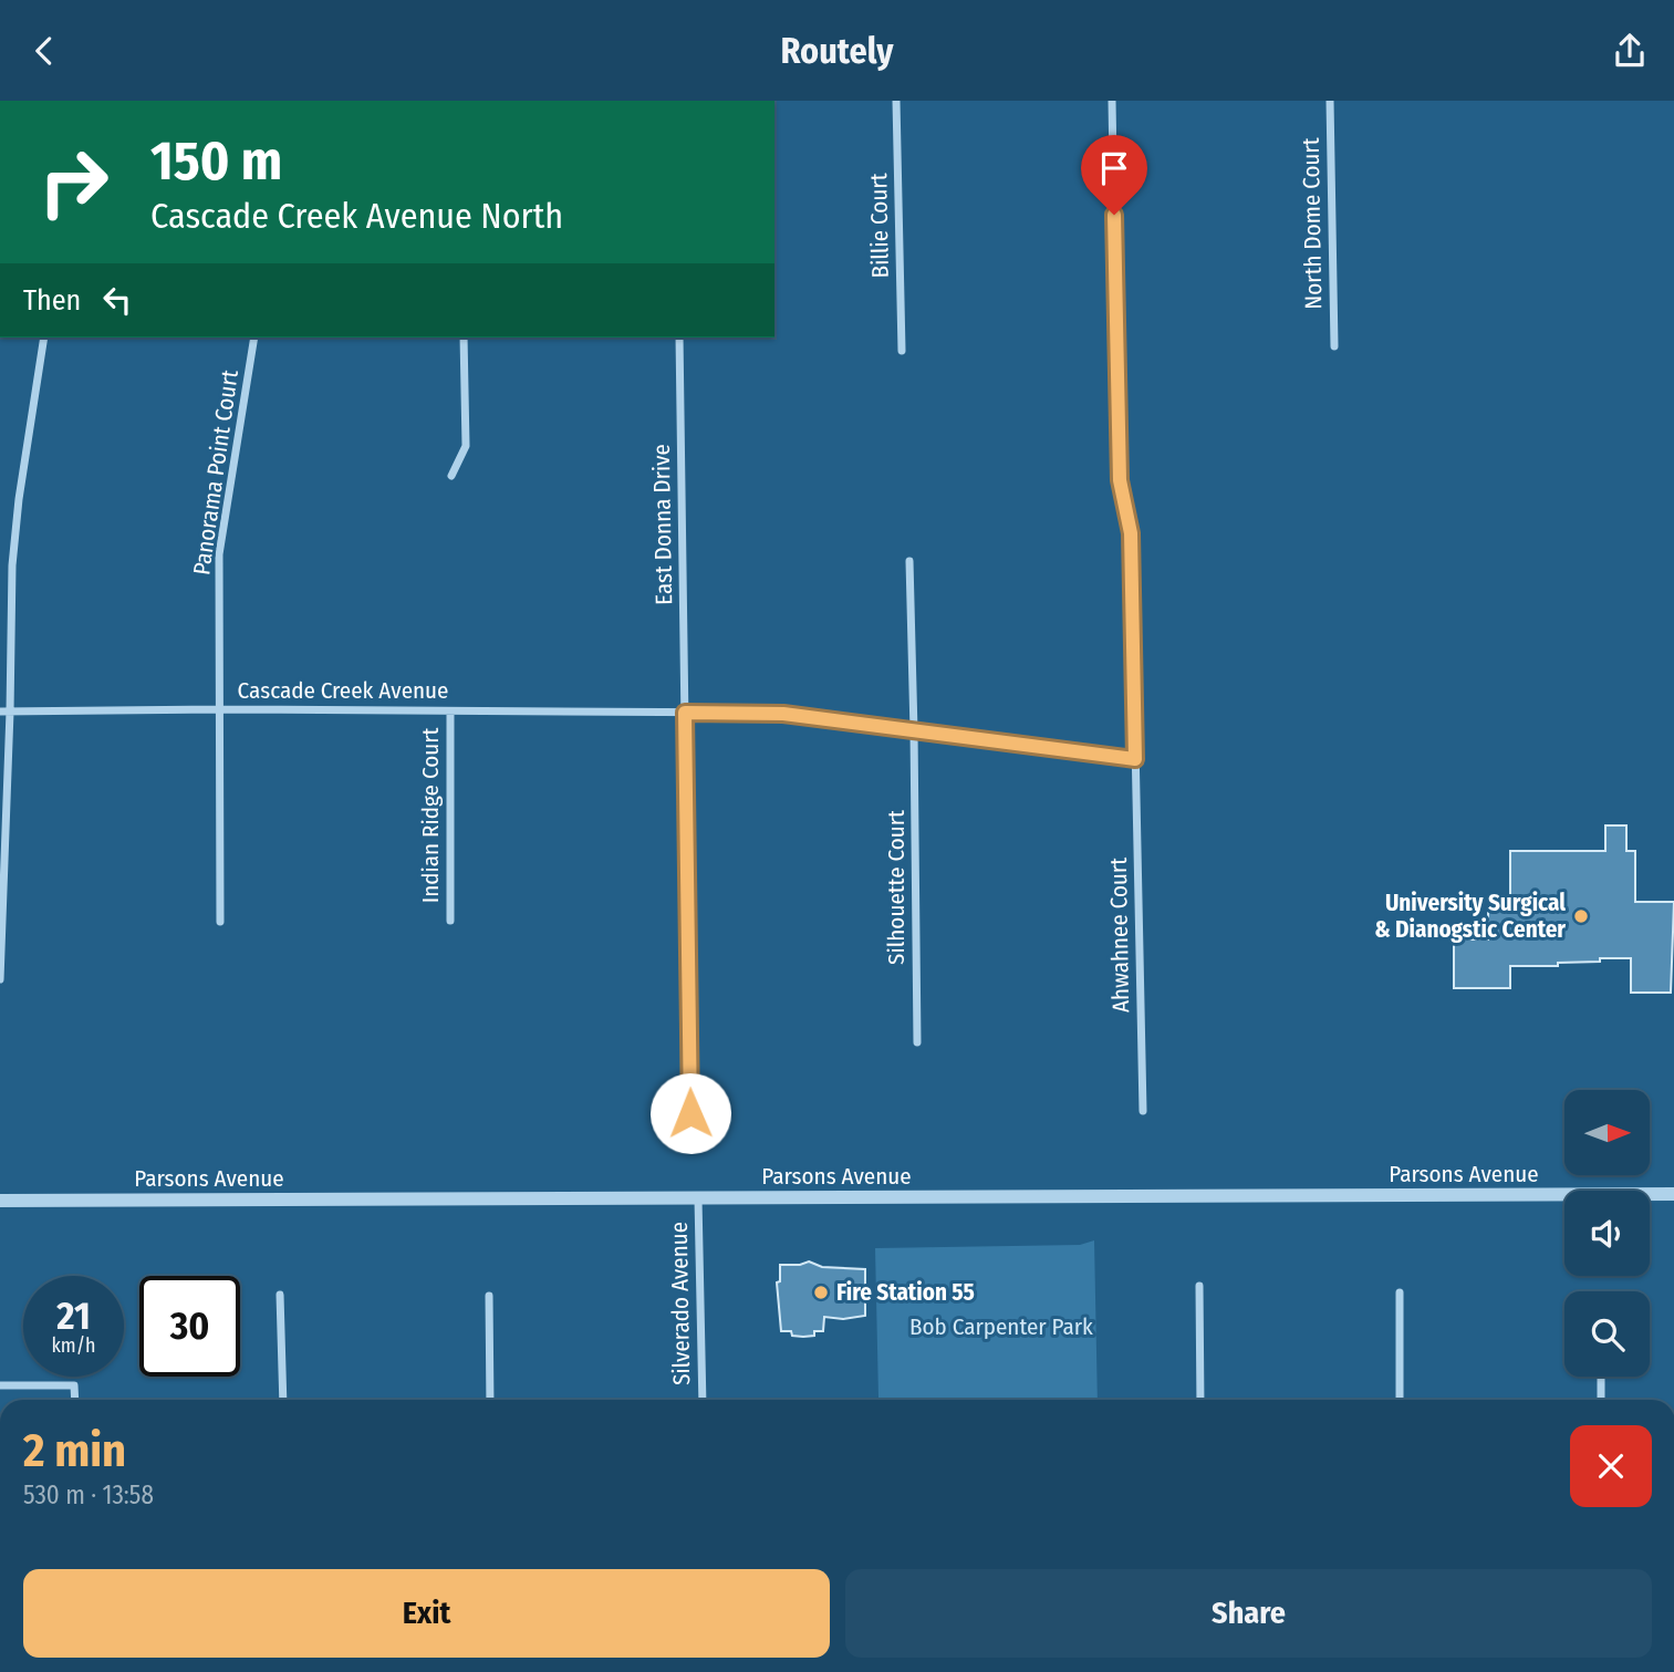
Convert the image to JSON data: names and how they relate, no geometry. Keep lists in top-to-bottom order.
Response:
{
  "streets": {
    "street": [
      "North Dome Court",
      "Billie Court",
      "Panorama Point Court",
      "East Donna Drive",
      "Cascade Creek Avenue",
      "Indian Ridge Court",
      "Silhouette Court",
      "Ahwahnee Court",
      "Parsons Avenue",
      "Silverado Avenue"
    ]
  },
  "crossings": [
    ["Panorama Point Court", "Cascade Creek Avenue"],
    ["East Donna Drive", "Cascade Creek Avenue"],
    ["Cascade Creek Avenue", "Indian Ridge Court"],
    ["Cascade Creek Avenue", "Silhouette Court"],
    ["Cascade Creek Avenue", "Ahwahnee Court"],
    ["Parsons Avenue", "Silverado Avenue"]
  ],
  "parks": ["Bob Carpenter Park"],
  "places": ["University Surgical & Dianogstic Center", "Fire Station 55"],
  "north": "right",
  "page": {
    "header": "Routely",
    "turn": ["150 m", "Cascade Creek Avenue North"],
    "then": "Then",
    "speed": "21 km/h",
    "limit": "30",
    "heading": ["2 min", "530 m · 13:58"],
    "buttons": ["Exit", "Share"]
  }
}
